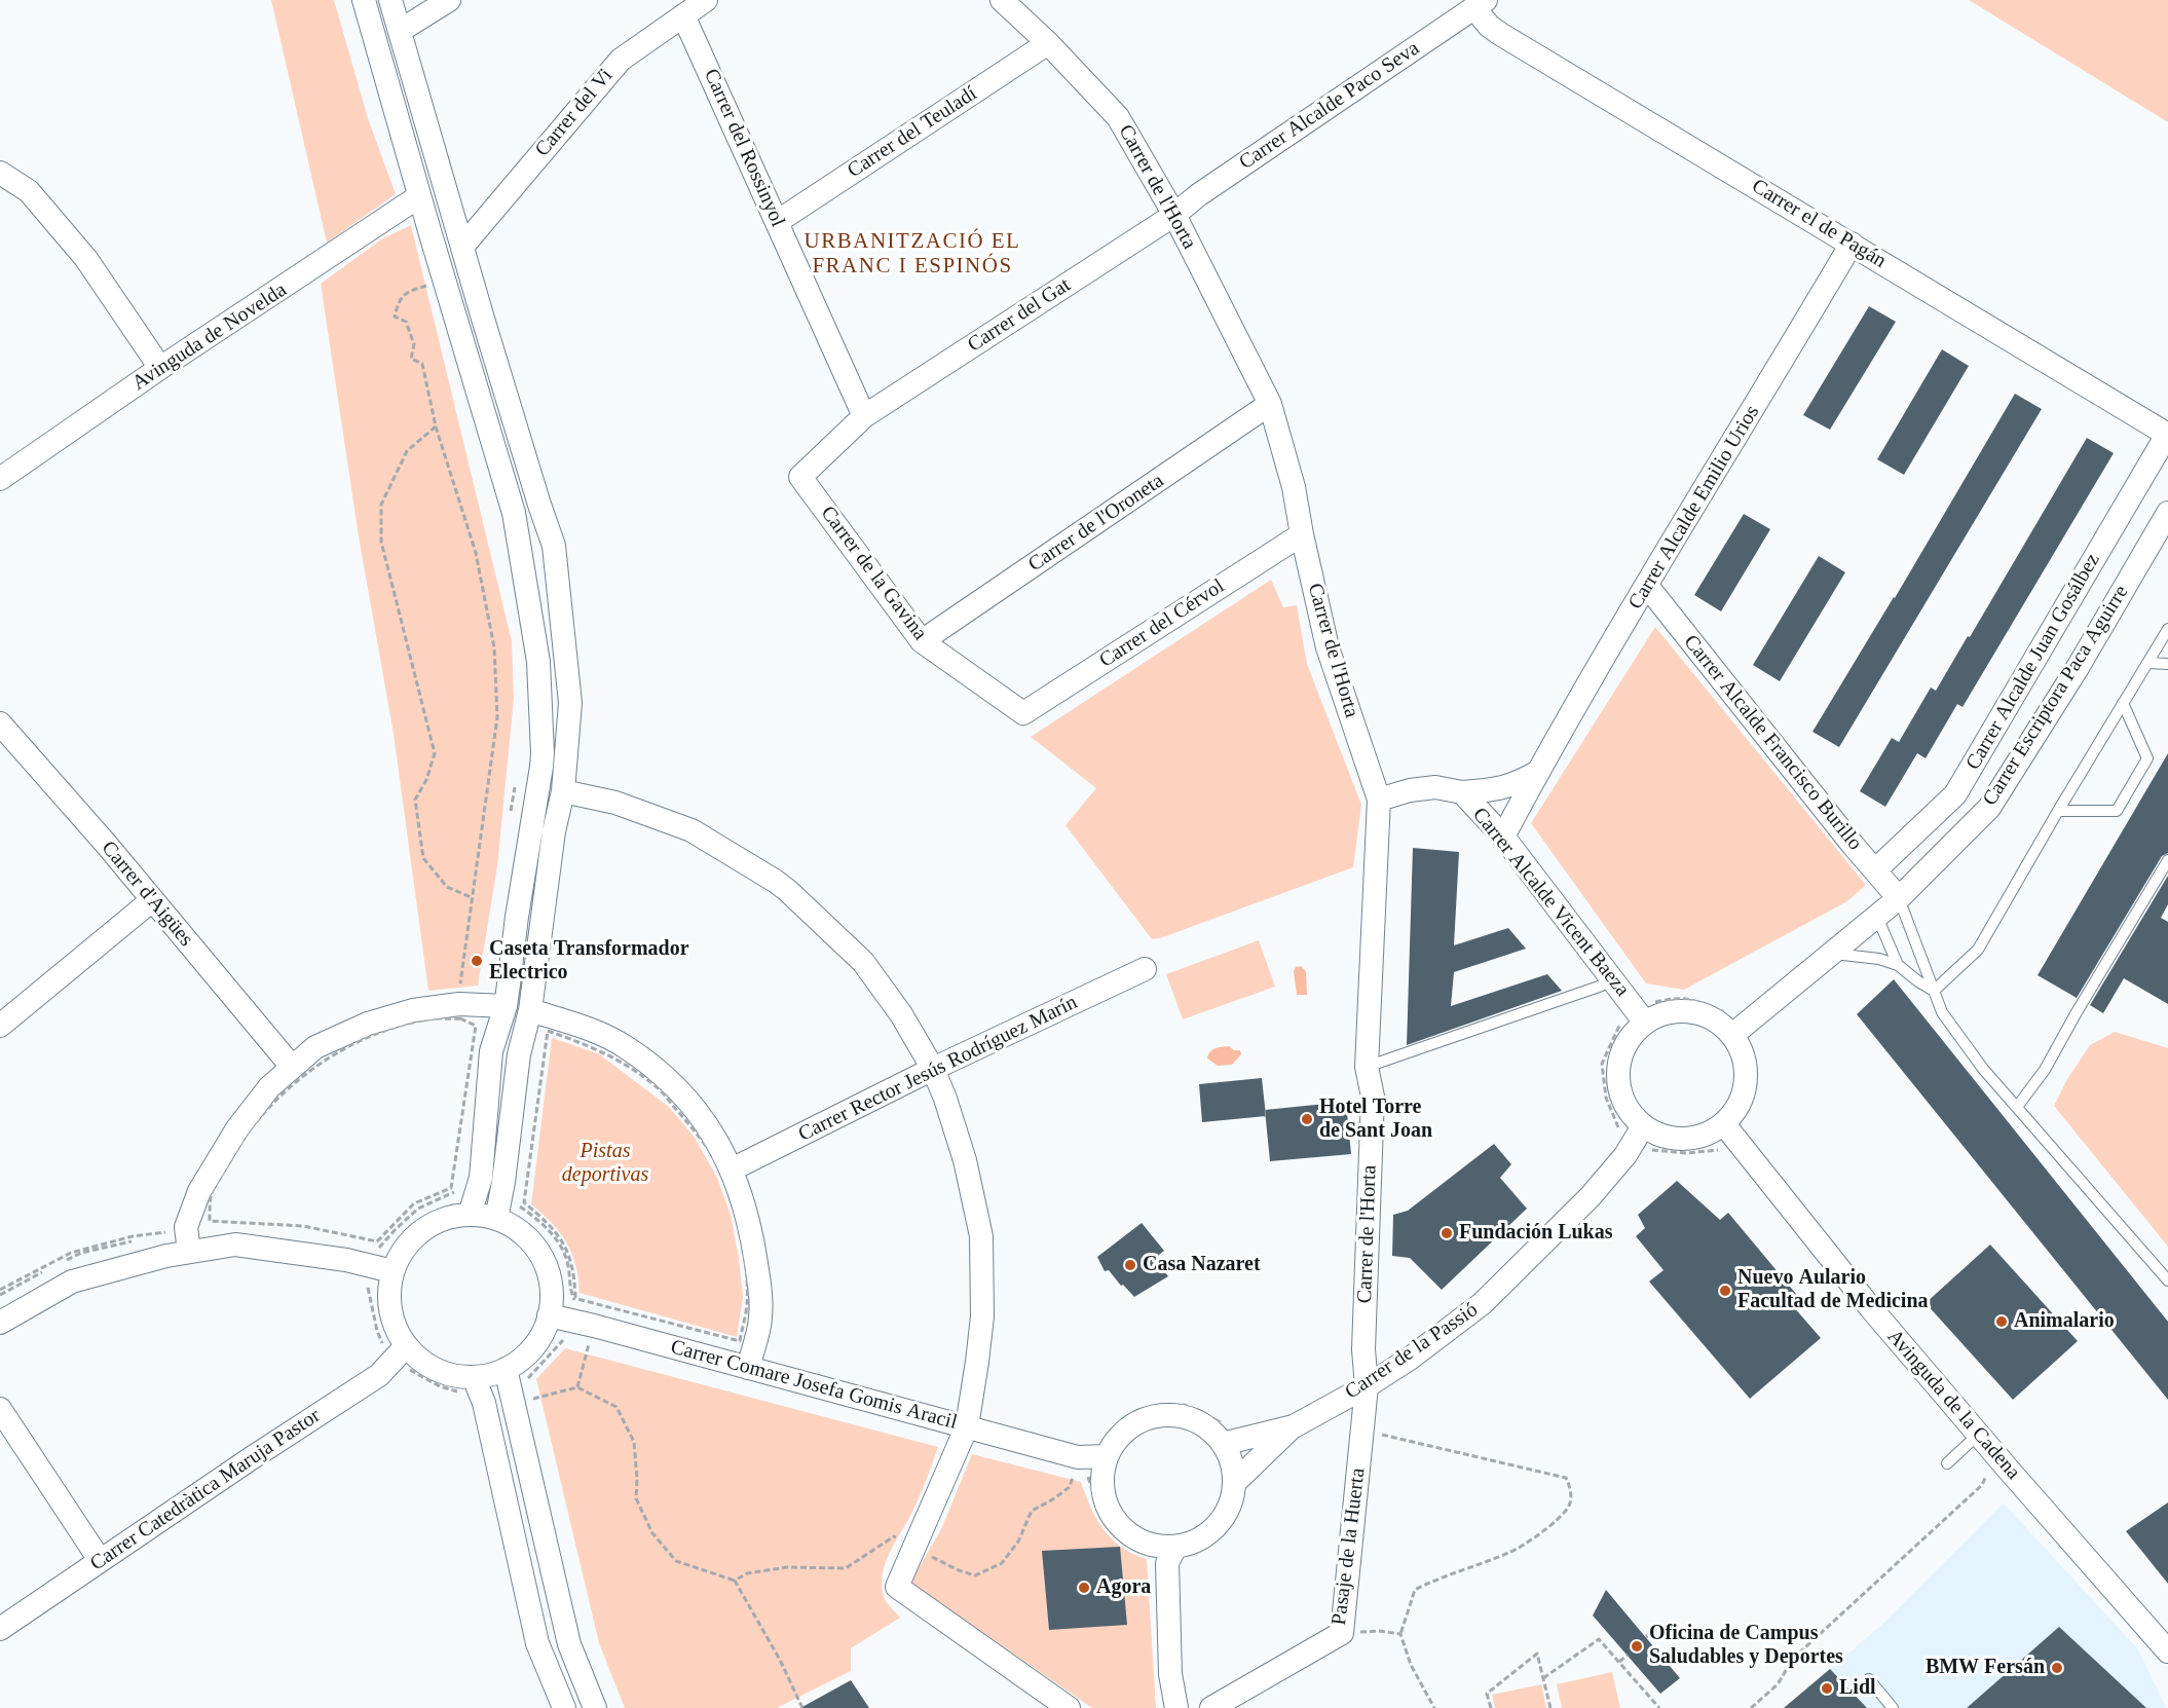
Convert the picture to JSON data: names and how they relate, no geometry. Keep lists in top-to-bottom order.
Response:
{
  "streets": {
    "street": [
      "Carrer Alcalde Paco Seva",
      "Carrer del Vi",
      "Carrer del Teuladí",
      "Carrer del Rossinyol",
      "Carrer de l'Horta",
      "Carrer el de Pagán",
      "Carrer del Gat",
      "Avinguda de Novelda",
      "Carrer Alcalde Emilio Urios",
      "Carrer de l'Oroneta",
      "Carrer de la Gavina",
      "Carrer del Cérvol",
      "Carrer Alcalde Juan Gosálbez",
      "Carrer Escriptora Paca Aguirre",
      "Carrer Alcalde Francisco Burillo",
      "Carrer d'Aigües",
      "Carrer Alcalde Vicent Baeza",
      "Carrer Rector Jesús Rodríguez Marín",
      "Carrer de la Passió",
      "Carrer Comare Josefa Gomis Aracil",
      "Avinguda de la Cadena",
      "Carrer Catedràtica Maruja Pastor",
      "Pasaje de la Huerta"
    ]
  },
  "crossings": [
    ["Carrer Alcalde Paco Seva", "Carrer de l'Horta"],
    ["Carrer Alcalde Paco Seva", "Carrer el de Pagán"],
    ["Carrer Alcalde Paco Seva", "Carrer del Gat"],
    ["Carrer del Vi", "Carrer del Rossinyol"],
    ["Carrer del Teuladí", "Carrer del Rossinyol"],
    ["Carrer del Teuladí", "Carrer de l'Horta"],
    ["Carrer del Rossinyol", "Carrer del Gat"],
    ["Carrer del Rossinyol", "Carrer de la Gavina"],
    ["Carrer de l'Horta", "Carrer del Gat"],
    ["Carrer de l'Horta", "Carrer de l'Oroneta"],
    ["Carrer de l'Horta", "Carrer del Cérvol"],
    ["Carrer de l'Horta", "Carrer Alcalde Vicent Baeza"],
    ["Carrer de l'Horta", "Carrer de la Passió"],
    ["Carrer de l'Horta", "Pasaje de la Huerta"],
    ["Carrer el de Pagán", "Carrer Alcalde Emilio Urios"],
    ["Carrer el de Pagán", "Carrer Alcalde Juan Gosálbez"],
    ["Carrer del Gat", "Carrer de la Gavina"],
    ["Carrer Alcalde Emilio Urios", "Carrer Alcalde Francisco Burillo"],
    ["Carrer Alcalde Emilio Urios", "Carrer Alcalde Vicent Baeza"],
    ["Carrer de l'Oroneta", "Carrer de la Gavina"],
    ["Carrer de la Gavina", "Carrer del Cérvol"],
    ["Carrer Alcalde Juan Gosálbez", "Carrer Alcalde Francisco Burillo"],
    ["Carrer Escriptora Paca Aguirre", "Carrer Alcalde Francisco Burillo"],
    ["Carrer Escriptora Paca Aguirre", "Carrer Alcalde Vicent Baeza"],
    ["Carrer Escriptora Paca Aguirre", "Carrer de la Passió"],
    ["Carrer Escriptora Paca Aguirre", "Avinguda de la Cadena"],
    ["Carrer Alcalde Vicent Baeza", "Carrer de la Passió"],
    ["Carrer Alcalde Vicent Baeza", "Avinguda de la Cadena"],
    ["Carrer de la Passió", "Carrer Comare Josefa Gomis Aracil"],
    ["Carrer de la Passió", "Avinguda de la Cadena"],
    ["Carrer de la Passió", "Pasaje de la Huerta"],
    ["Carrer Comare Josefa Gomis Aracil", "Carrer Catedràtica Maruja Pastor"]
  ],
  "districts": ["URBANITZACIÓ EL FRANC I ESPINÓS"],
  "parks": ["Pistas deportivas"],
  "places": [
    "Caseta Transformador Electrico",
    "Hotel Torre de Sant Joan",
    "Fundación Lukas",
    "Casa Nazaret",
    "Nuevo Aulario Facultad de Medicina",
    "Animalario",
    "Agora",
    "Oficina de Campus Saludables y Deportes",
    "BMW Fersán",
    "Lidl"
  ]
}
